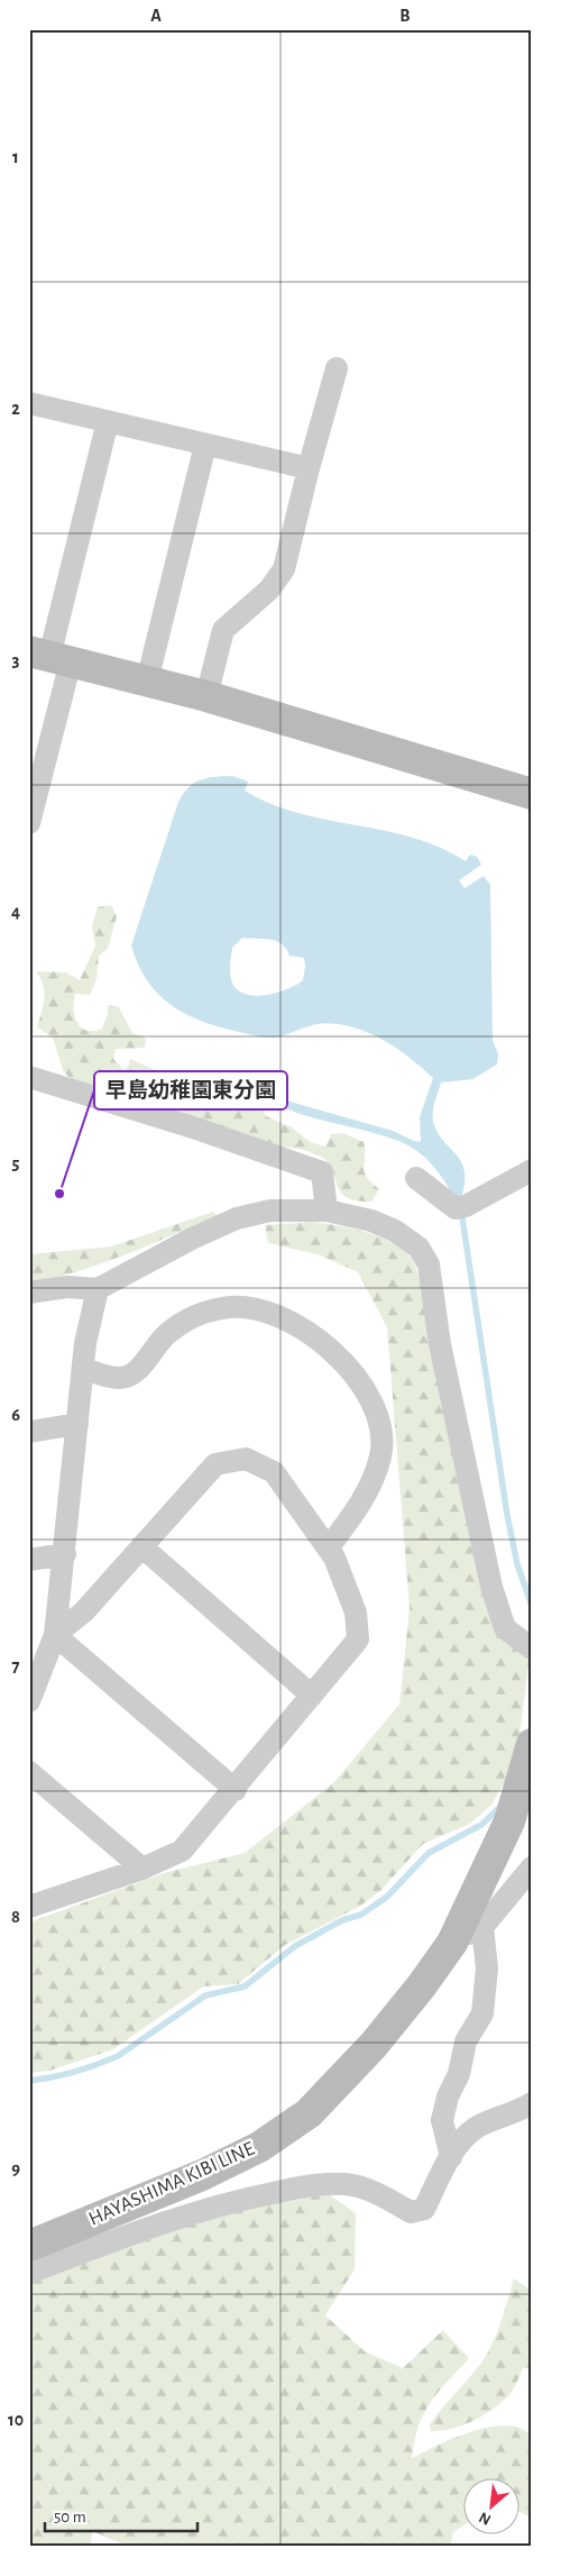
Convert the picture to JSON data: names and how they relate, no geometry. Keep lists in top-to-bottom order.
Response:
{
  "streets": {
    "main road": ["HAYASHIMA KIBI LINE"]
  },
  "places": ["早島幼稚園東分園"],
  "scale_bar": "50 m",
  "north": "bottom left",
  "grid": {
    "columns": ["A", "B"],
    "rows": [
      "1",
      "2",
      "3",
      "4",
      "5",
      "6",
      "7",
      "8",
      "9",
      "10"
    ]
  }
}
